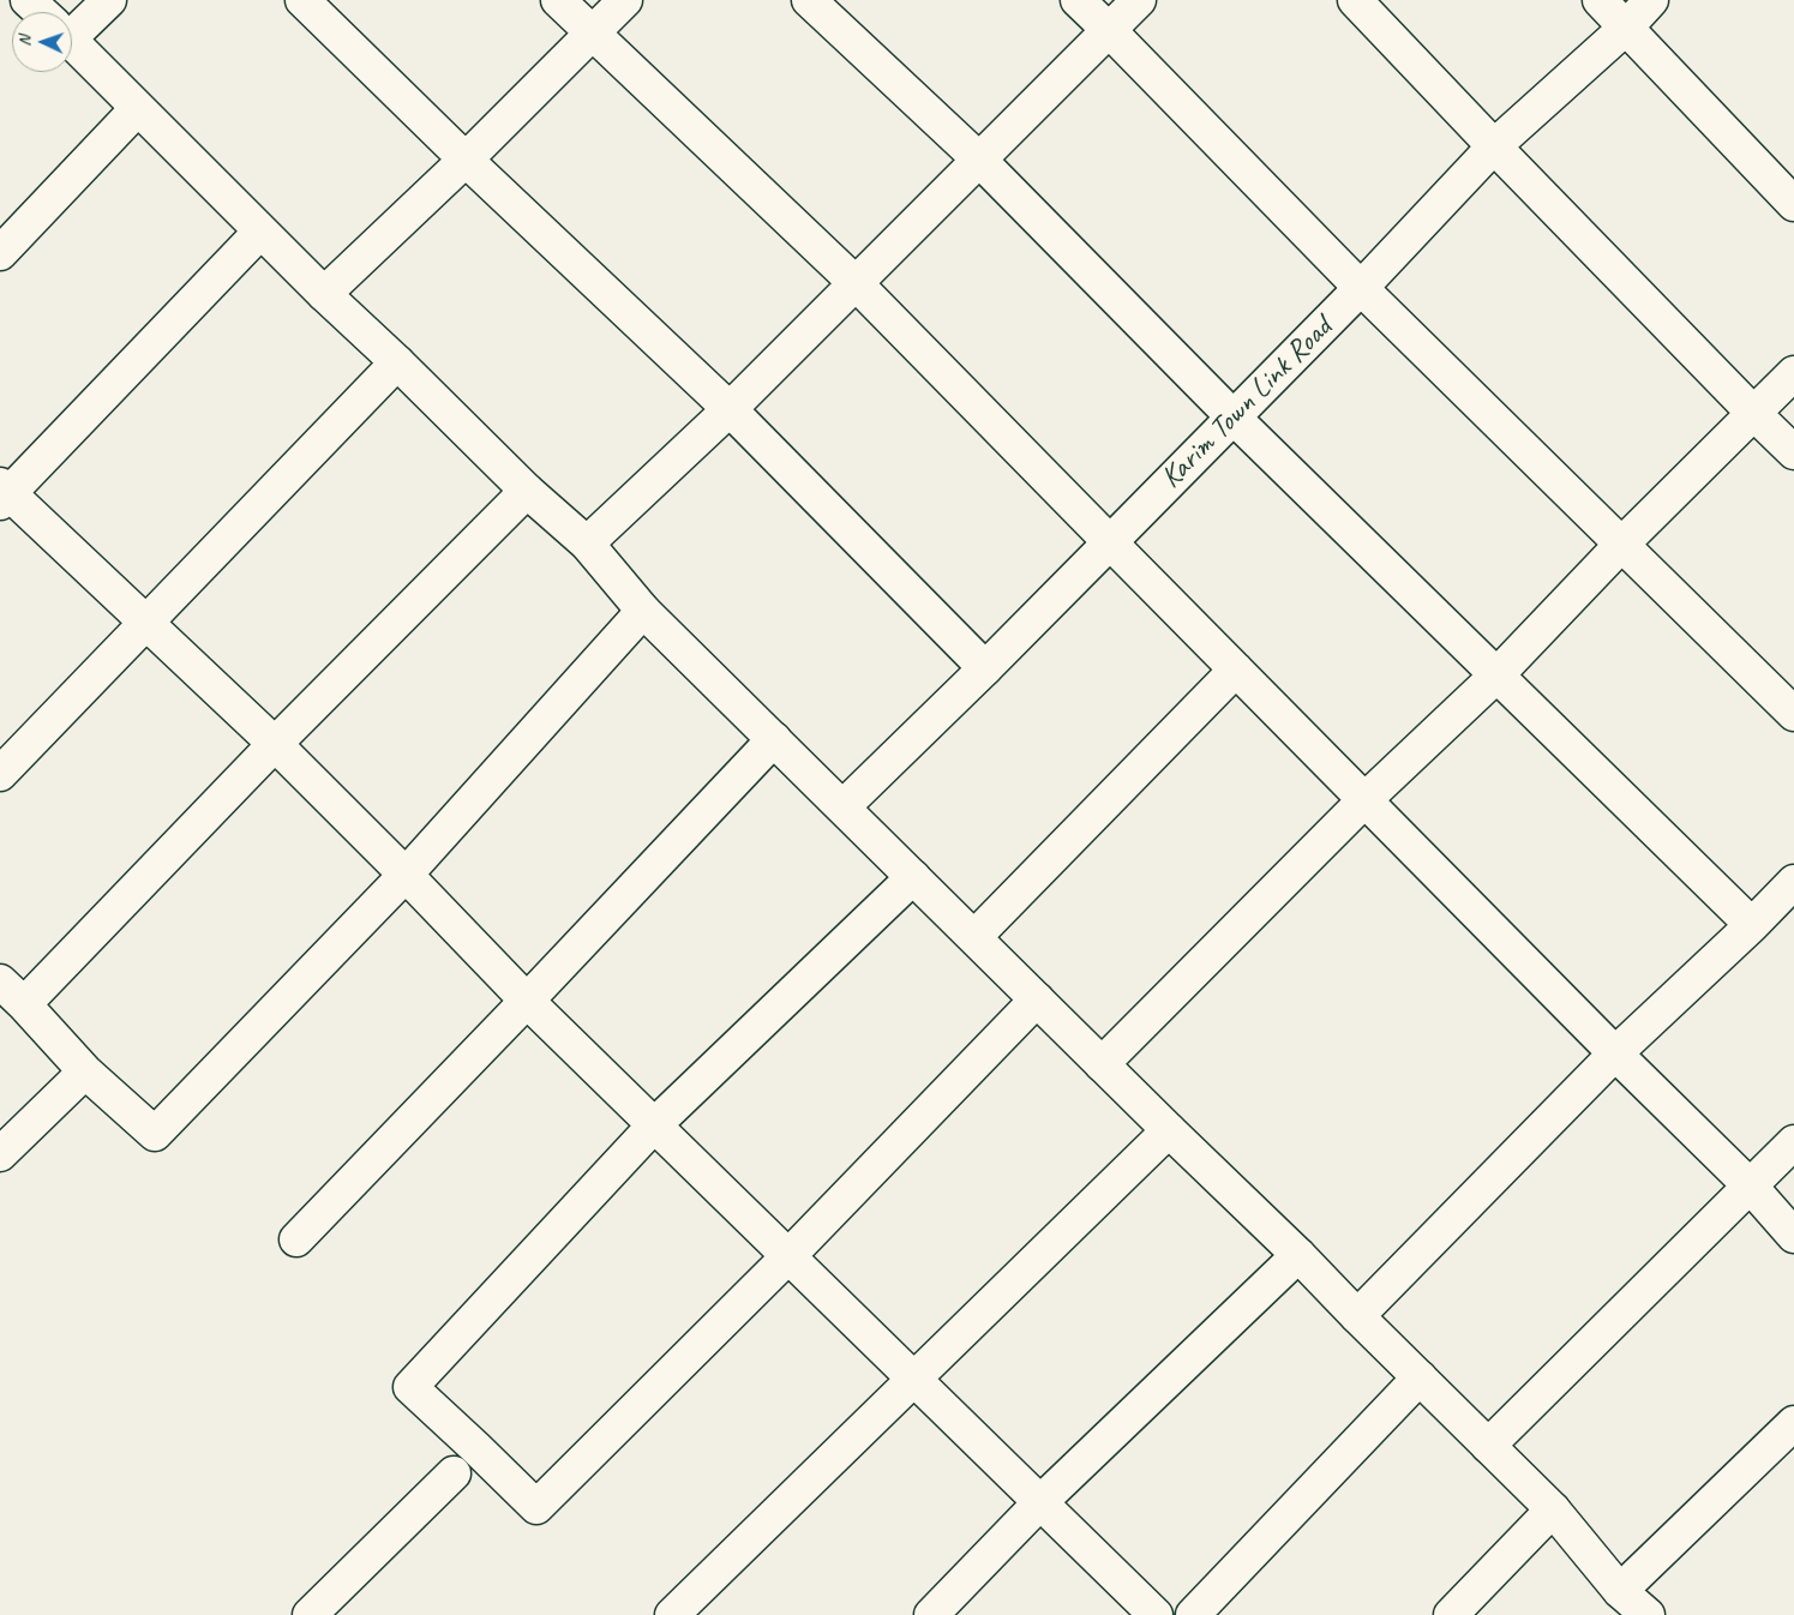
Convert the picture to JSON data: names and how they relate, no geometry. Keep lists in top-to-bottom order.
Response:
{
  "streets": {
    "street": ["Karim Town Link Road"]
  },
  "north": "left"
}
